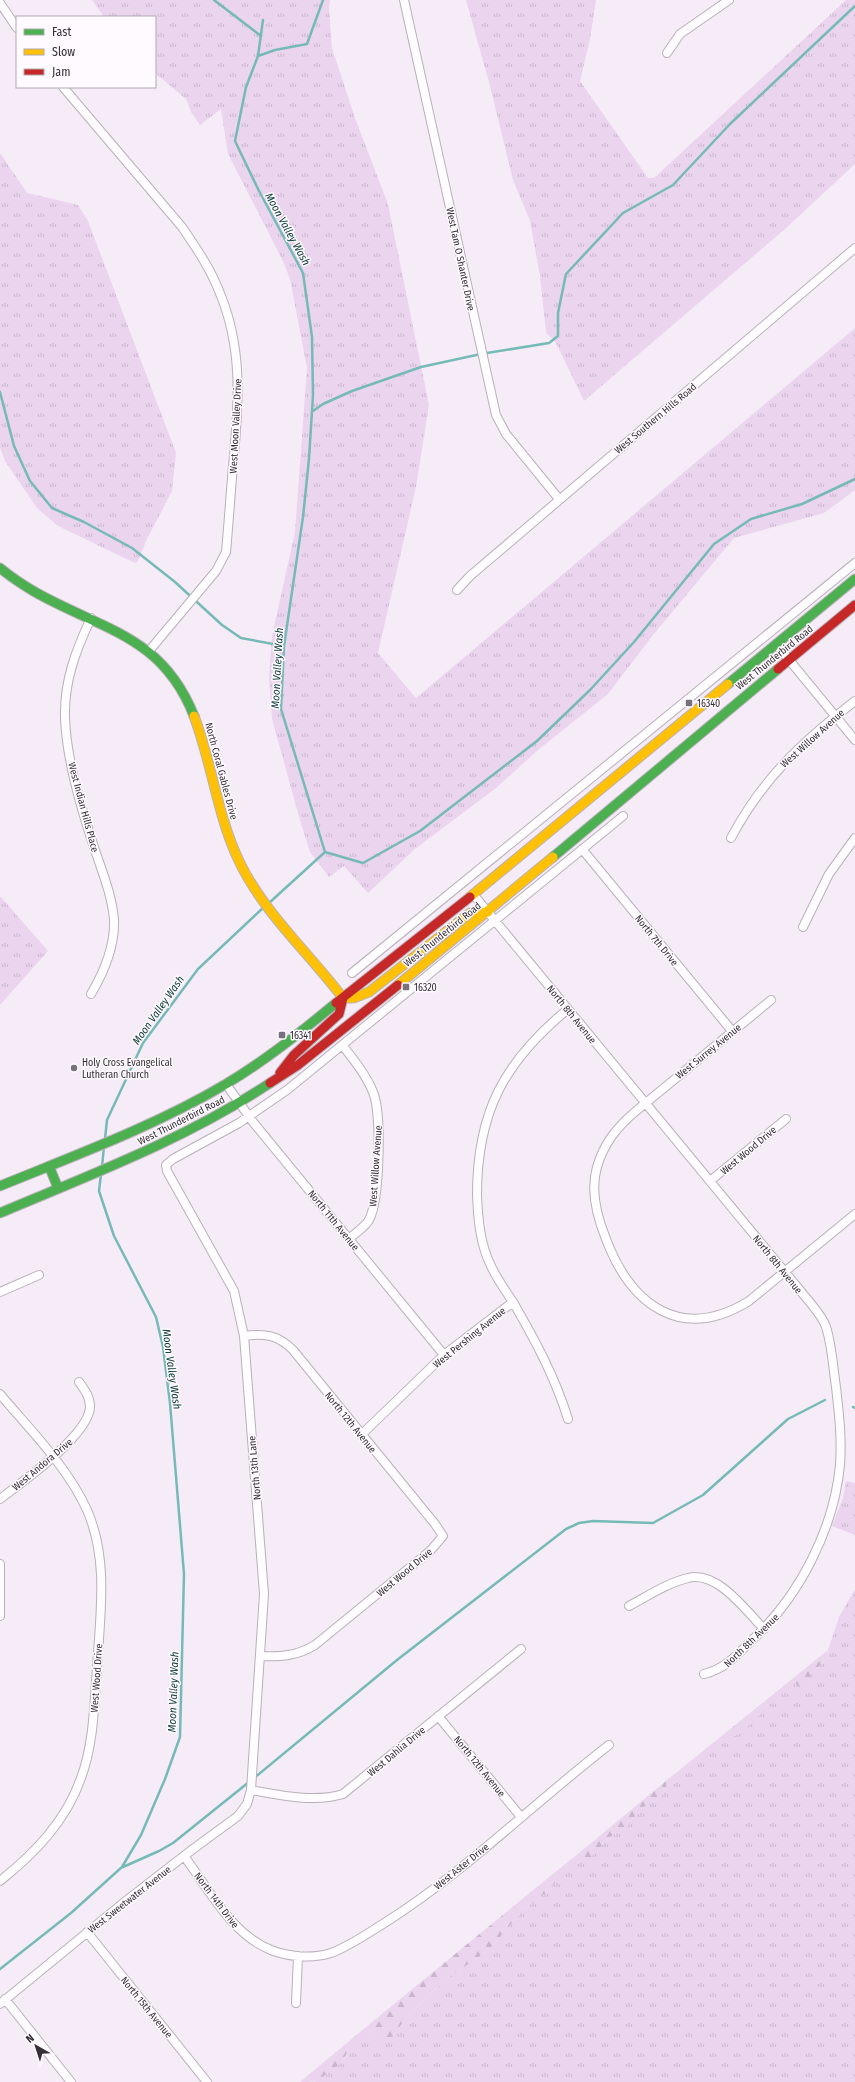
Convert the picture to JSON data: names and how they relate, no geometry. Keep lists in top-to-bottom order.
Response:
{
  "streets": {
    "main road": ["West Thunderbird Road", "North Coral Gables Drive"],
    "street": [
      "West Tam O Shanter Drive",
      "West Southern Hills Road",
      "West Moon Valley Drive",
      "West Willow Avenue",
      "West Indian Hills Place",
      "North 7th Drive",
      "North 8th Avenue",
      "West Surrey Avenue",
      "West Wood Drive",
      "North 11th Avenue",
      "West Pershing Avenue",
      "North 12th Avenue",
      "West Andora Drive",
      "North 13th Lane",
      "West Dahlia Drive",
      "West Aster Drive",
      "West Sweetwater Avenue",
      "North 14th Drive",
      "North 15th Avenue"
    ]
  },
  "crossings": [
    ["West Tam O Shanter Drive", "West Southern Hills Road"],
    ["West Moon Valley Drive", "North Coral Gables Drive"],
    ["West Thunderbird Road", "North Coral Gables Drive"],
    ["West Thunderbird Road", "North 8th Avenue"],
    ["West Thunderbird Road", "North 11th Avenue"],
    ["West Willow Avenue", "North 11th Avenue"],
    ["North Coral Gables Drive", "West Indian Hills Place"],
    ["North 7th Drive", "West Surrey Avenue"],
    ["North 8th Avenue", "West Surrey Avenue"],
    ["North 8th Avenue", "West Wood Drive"],
    ["North 8th Avenue", "West Pershing Avenue"],
    ["West Wood Drive", "North 12th Avenue"],
    ["West Wood Drive", "West Andora Drive"],
    ["West Wood Drive", "North 13th Lane"],
    ["North 11th Avenue", "West Pershing Avenue"],
    ["North 11th Avenue", "North 13th Lane"],
    ["West Pershing Avenue", "North 12th Avenue"],
    ["North 12th Avenue", "North 13th Lane"],
    ["North 12th Avenue", "West Dahlia Drive"],
    ["North 12th Avenue", "West Aster Drive"],
    ["North 13th Lane", "West Dahlia Drive"],
    ["North 13th Lane", "West Sweetwater Avenue"],
    ["West Dahlia Drive", "West Sweetwater Avenue"],
    ["West Aster Drive", "North 14th Drive"],
    ["West Sweetwater Avenue", "North 14th Drive"],
    ["West Sweetwater Avenue", "North 15th Avenue"]
  ],
  "water": ["Moon Valley Wash"],
  "places": {
    "transit": ["16340", "16320", "16341"],
    "other": ["Holy Cross Evangelical Lutheran Church"]
  },
  "legend": ["Fast", "Slow", "Jam"],
  "north": "top left"
}
